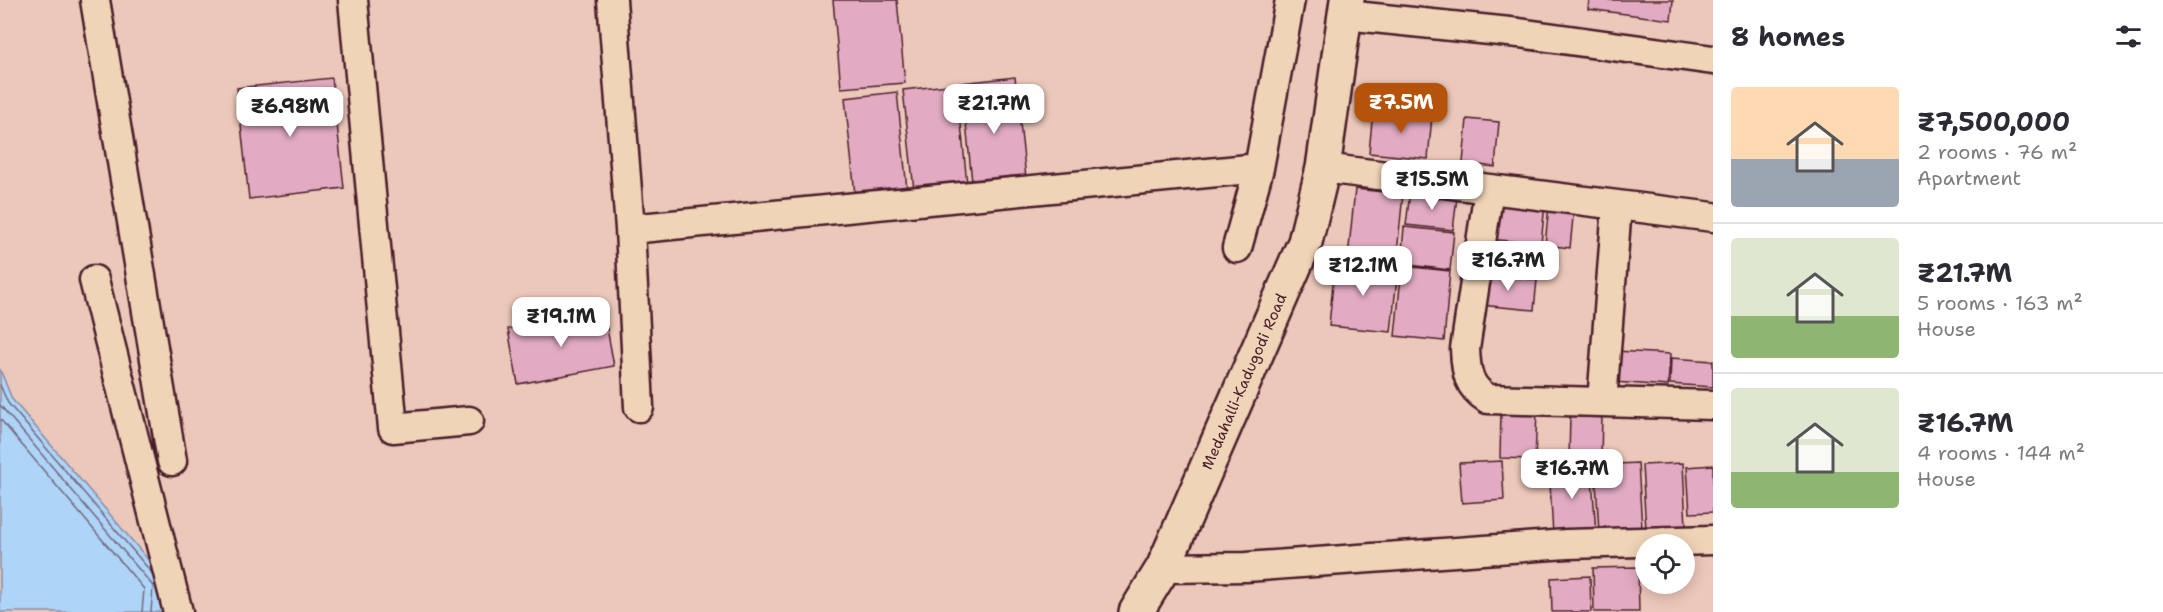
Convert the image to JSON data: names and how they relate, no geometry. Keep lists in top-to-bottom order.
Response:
{
  "streets": {
    "street": ["Medahalli-Kadugodi Road"]
  },
  "page": {
    "heading": "8 homes",
    "list": [
      {
        "name": "₹7,500,000",
        "note": "2 rooms · 76 m² · Apartment"
      },
      {
        "name": "₹21.7M",
        "note": "5 rooms · 163 m² · House"
      },
      {
        "name": "₹16.7M",
        "note": "4 rooms · 144 m² · House"
      }
    ],
    "price": [
      "₹7.5M",
      "₹21.7M",
      "₹6.98M",
      "₹15.5M",
      "₹16.7M",
      "₹12.1M",
      "₹19.1M",
      "₹16.7M"
    ]
  }
}
